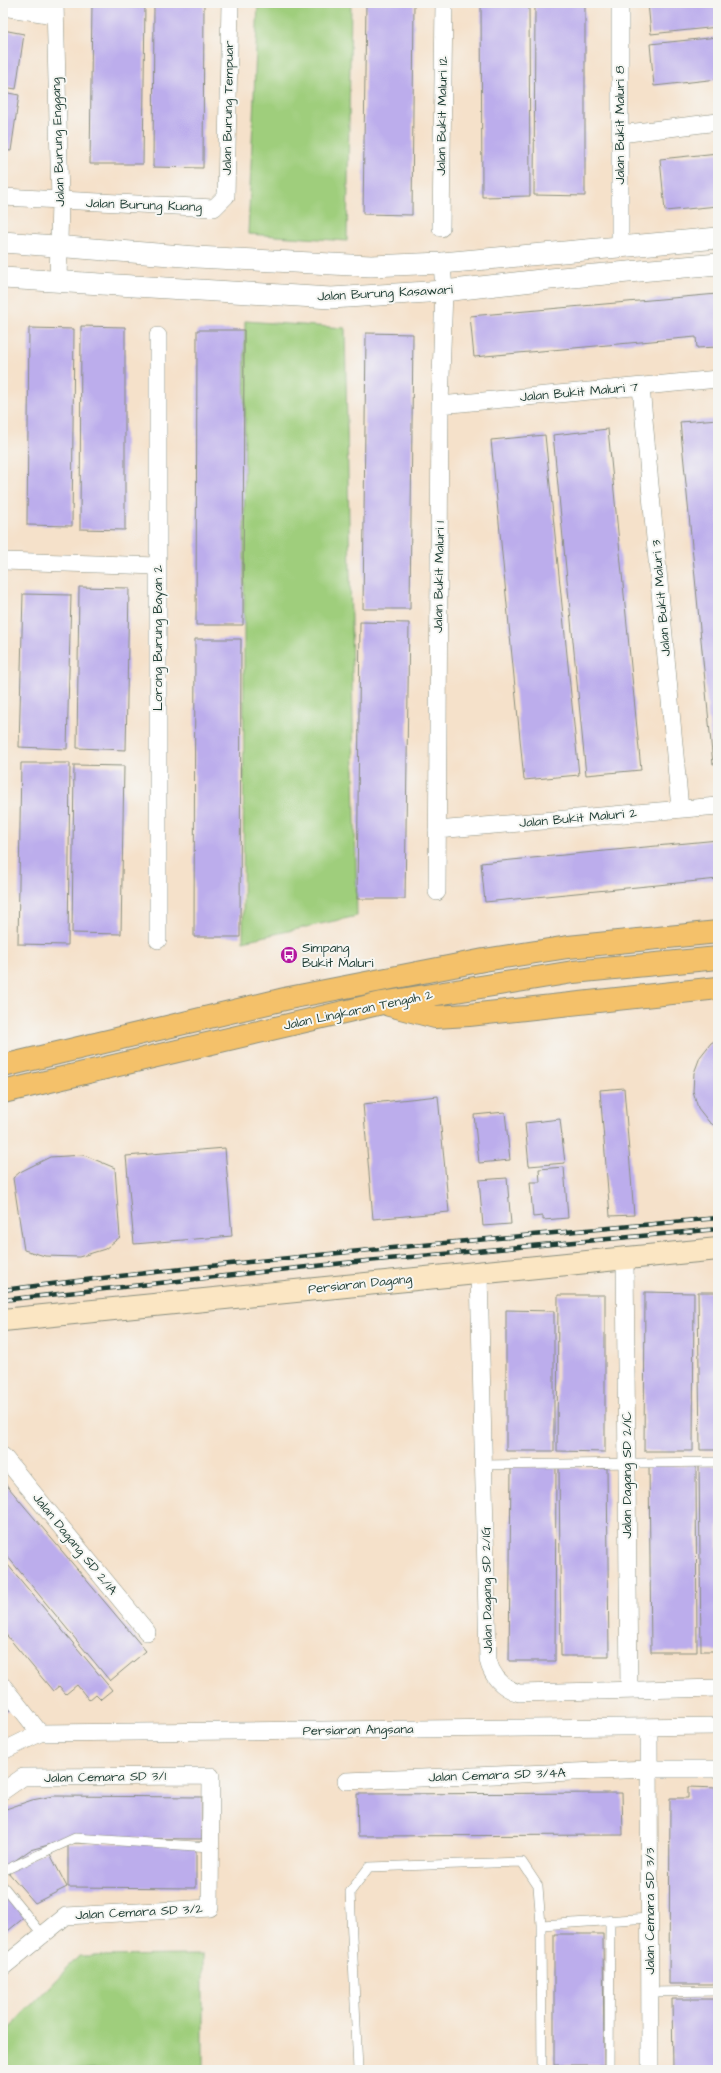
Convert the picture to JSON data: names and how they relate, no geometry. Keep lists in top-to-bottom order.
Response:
{
  "streets": {
    "highway": ["Jalan Lingkaran Tengah 2"],
    "main road": ["Persiaran Dagang"],
    "street": [
      "Jalan Burung Tempuar",
      "Jalan Bukit Maluri 12",
      "Jalan Bukit Maluri 8",
      "Jalan Burung Enggang",
      "Jalan Burung Kuang",
      "Jalan Burung Kasawari",
      "Jalan Bukit Maluri 7",
      "Jalan Bukit Maluri 1",
      "Jalan Bukit Maluri 3",
      "Lorong Burung Bayan 2",
      "Jalan Bukit Maluri 2",
      "Jalan Dagang SD 2/1C",
      "Jalan Dagang SD 2/1A",
      "Jalan Dagang SD 2/1G",
      "Persiaran Angsana",
      "Jalan Cemara SD 3/4A",
      "Jalan Cemara SD 3/1",
      "Jalan Cemara SD 3/3",
      "Jalan Cemara SD 3/2"
    ]
  },
  "crossings": [
    ["Jalan Burung Tempuar", "Jalan Burung Kuang"],
    ["Jalan Bukit Maluri 8", "Jalan Burung Kasawari"],
    ["Jalan Burung Enggang", "Jalan Burung Kuang"],
    ["Jalan Burung Enggang", "Jalan Burung Kasawari"],
    ["Jalan Burung Kasawari", "Jalan Bukit Maluri 1"],
    ["Jalan Bukit Maluri 7", "Jalan Bukit Maluri 1"],
    ["Jalan Bukit Maluri 7", "Jalan Bukit Maluri 3"],
    ["Jalan Bukit Maluri 1", "Jalan Bukit Maluri 2"],
    ["Jalan Bukit Maluri 3", "Jalan Bukit Maluri 2"],
    ["Persiaran Dagang", "Jalan Dagang SD 2/1C"],
    ["Persiaran Dagang", "Jalan Dagang SD 2/1G"],
    ["Jalan Dagang SD 2/1C", "Jalan Dagang SD 2/1G"],
    ["Persiaran Angsana", "Jalan Cemara SD 3/3"],
    ["Jalan Cemara SD 3/4A", "Jalan Cemara SD 3/3"],
    ["Jalan Cemara SD 3/1", "Jalan Cemara SD 3/2"]
  ],
  "places": {
    "bus stop": ["Simpang Bukit Maluri"]
  }
}
